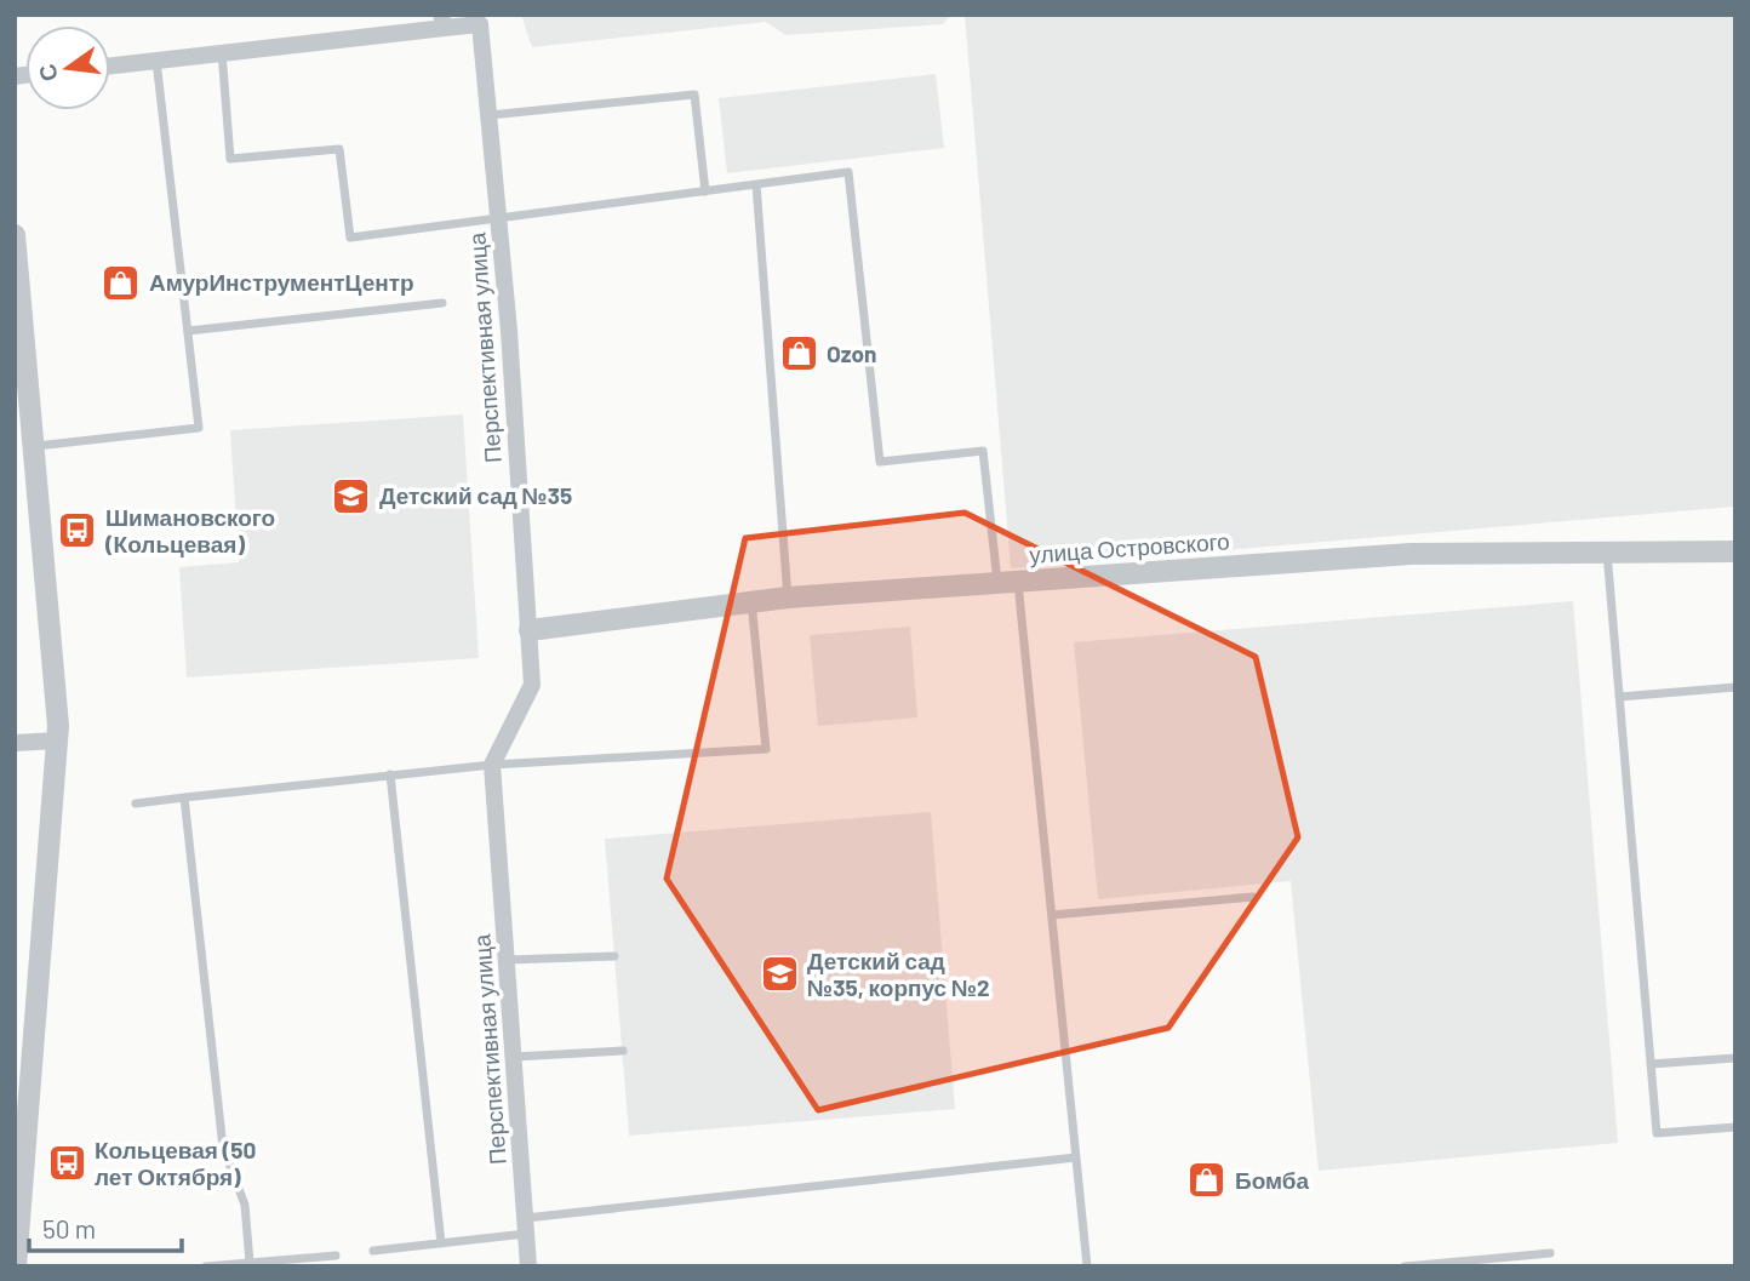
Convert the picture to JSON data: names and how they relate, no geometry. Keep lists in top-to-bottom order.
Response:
{
  "streets": {
    "street": ["Перспективная улица", "улица Островского"]
  },
  "crossings": [
    ["Перспективная улица", "улица Островского"]
  ],
  "places": {
    "shop": ["АмурИнструментЦентр", "Ozon", "Бомба"],
    "school or university": ["Детский сад №35", "Детский сад №35, корпус №2"],
    "bus stop": ["Шимановского (Кольцевая)", "Кольцевая (50 лет Октября)"]
  },
  "scale_bar": "50 m",
  "north": "left"
}
